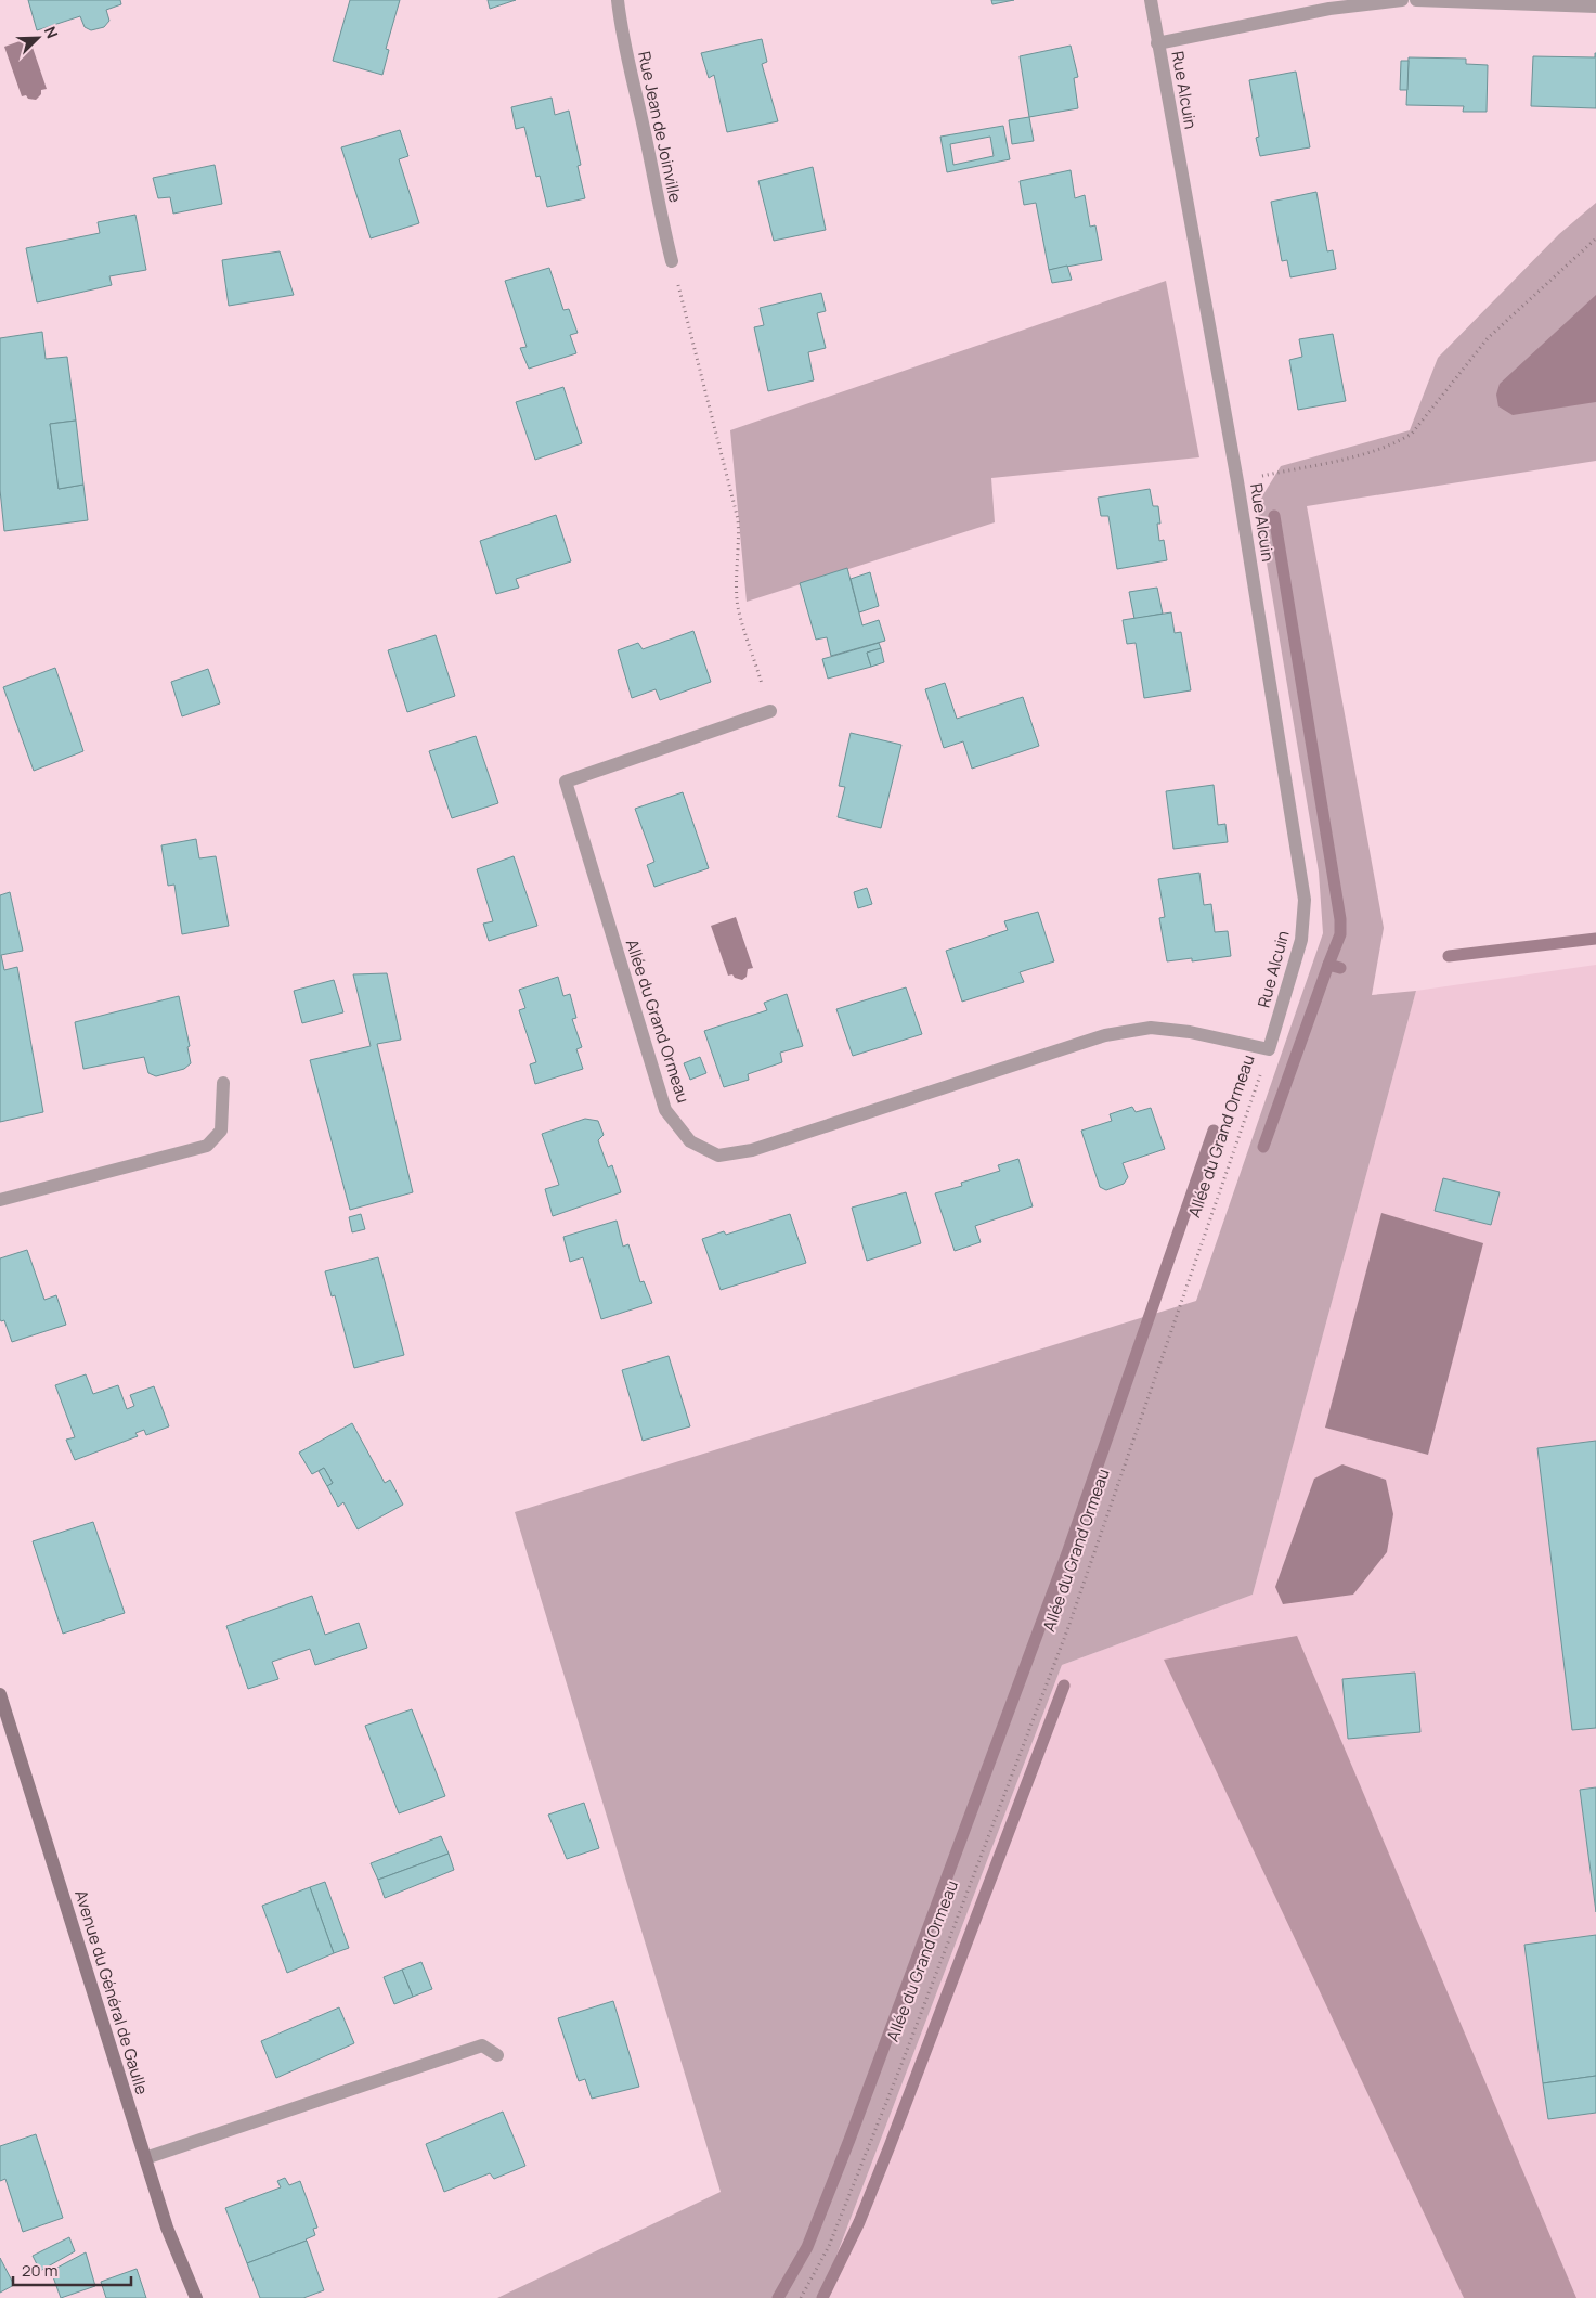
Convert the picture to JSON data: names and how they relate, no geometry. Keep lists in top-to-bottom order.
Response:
{
  "streets": {
    "street": [
      "Rue Alcuin",
      "Rue Jean de Joinville",
      "Allée du Grand Ormeau",
      "Avenue du Général de Gaulle"
    ]
  },
  "crossings": [
    ["Rue Alcuin", "Allée du Grand Ormeau"]
  ],
  "scale_bar": "20 m",
  "north": "top right"
}
